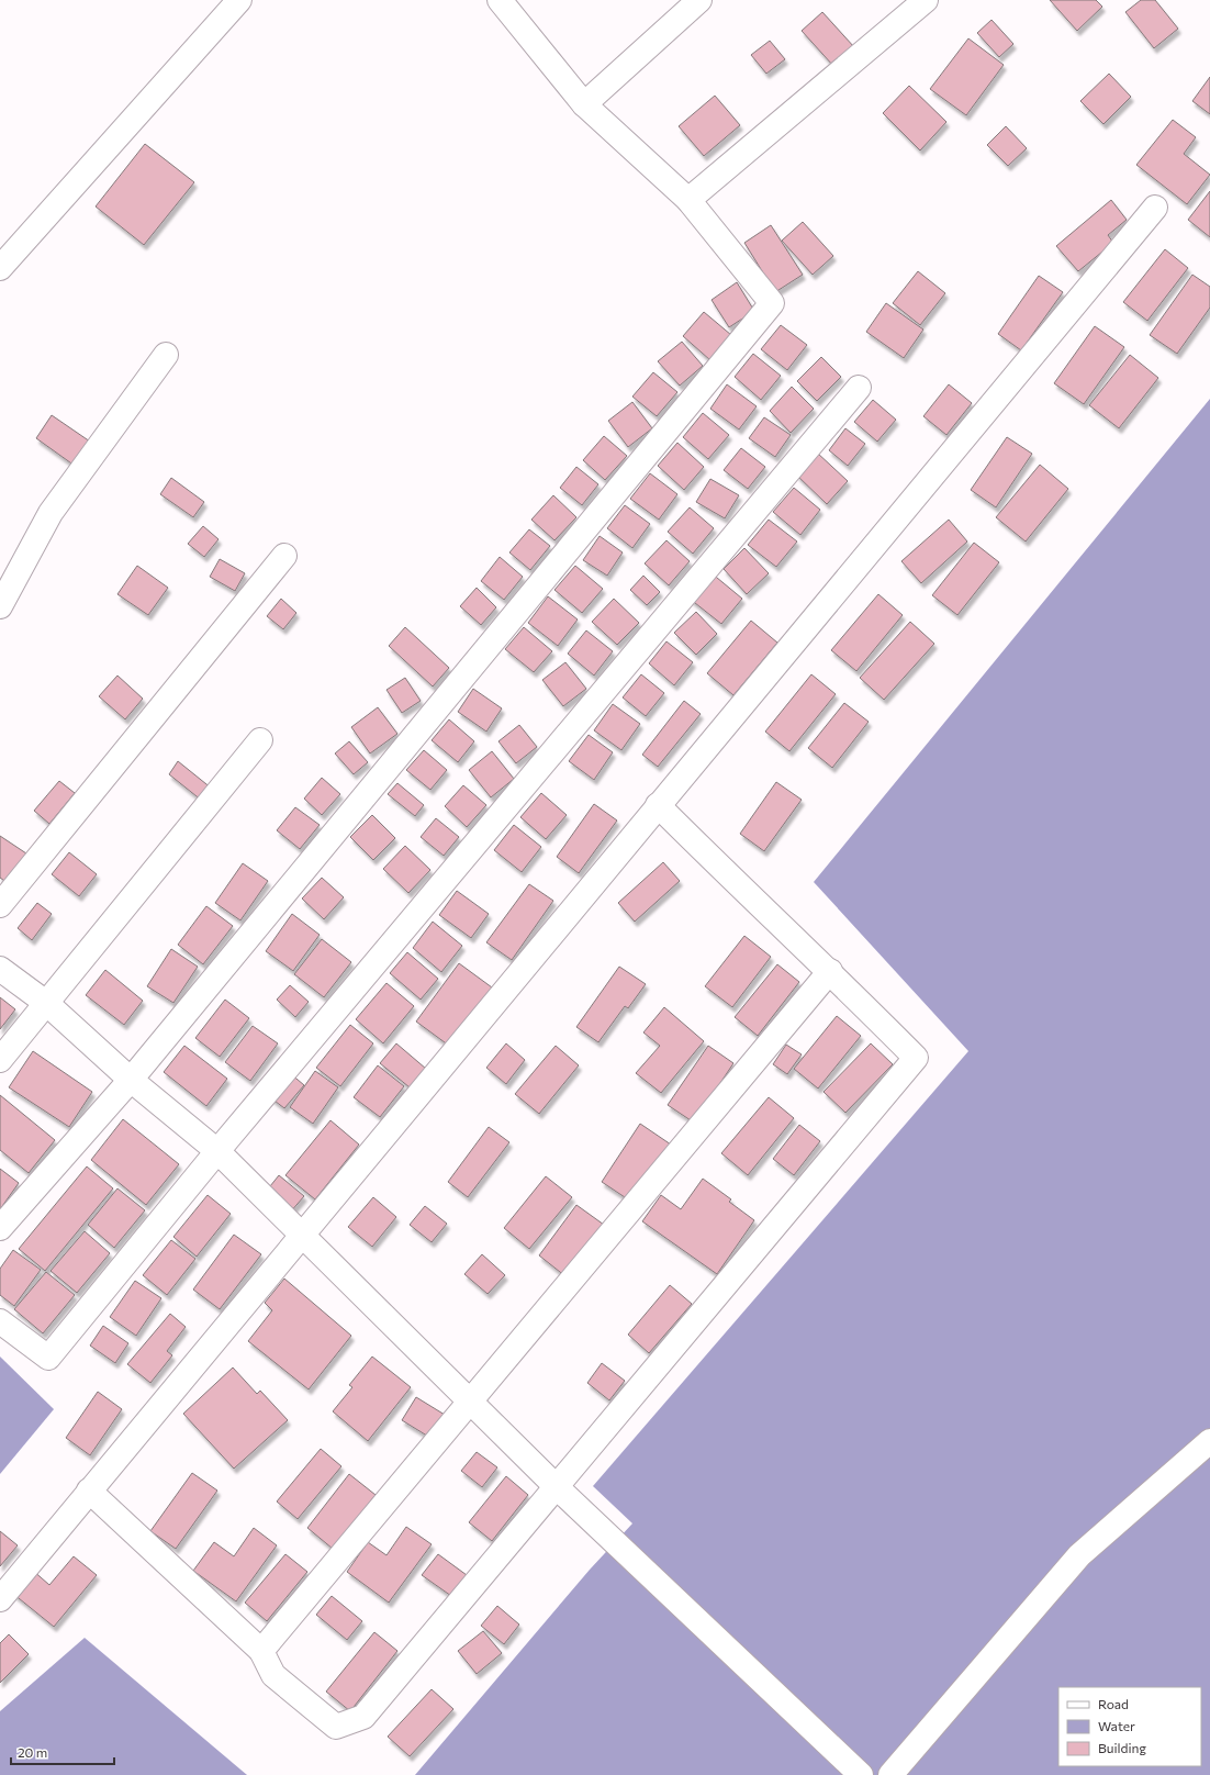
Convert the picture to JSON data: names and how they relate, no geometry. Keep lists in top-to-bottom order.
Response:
{
  "legend": ["Road", "Water", "Building"],
  "scale_bar": "20 m"
}
